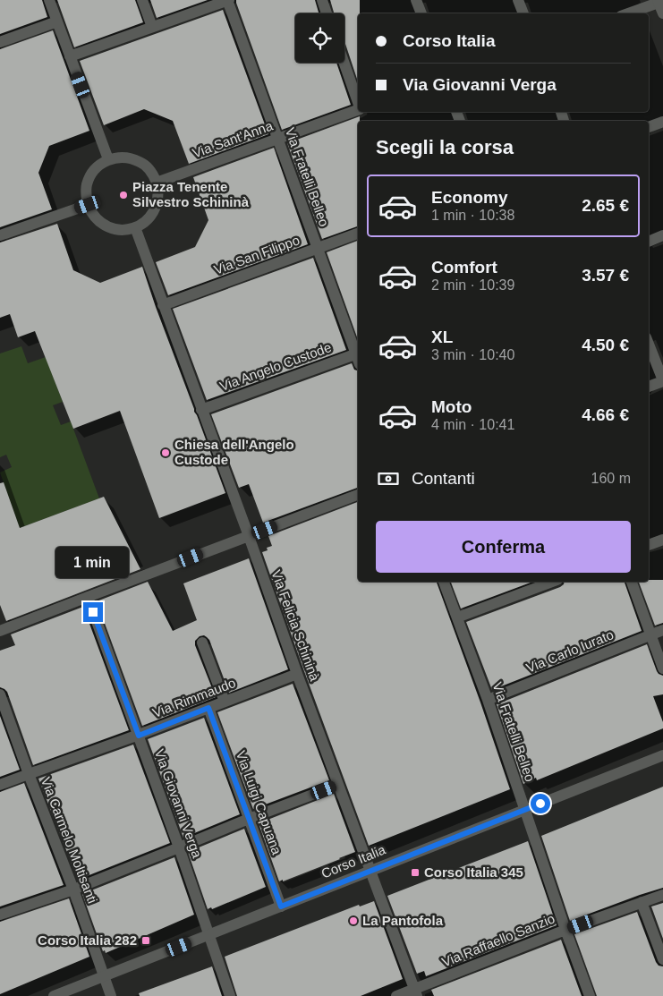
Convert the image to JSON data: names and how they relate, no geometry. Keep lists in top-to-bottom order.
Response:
{
  "streets": {
    "street": [
      "Via Sant'Anna",
      "Via Fratelli Belleo",
      "Via San Filippo",
      "Via Angelo Custode",
      "Via Felicia Schininà",
      "Via Carlo Iurato",
      "Via Rimmaudo",
      "Via Luigi Capuana",
      "Via Giovanni Verga",
      "Via Carmelo Moltisanti",
      "Corso Italia",
      "Via Raffaello Sanzio"
    ]
  },
  "crossings": [
    ["Via Sant'Anna", "Via Fratelli Belleo"],
    ["Via Sant'Anna", "Via Felicia Schininà"],
    ["Via Fratelli Belleo", "Via San Filippo"],
    ["Via Fratelli Belleo", "Via Angelo Custode"],
    ["Via Fratelli Belleo", "Via Carlo Iurato"],
    ["Via Fratelli Belleo", "Corso Italia"],
    ["Via Fratelli Belleo", "Via Raffaello Sanzio"],
    ["Via San Filippo", "Via Felicia Schininà"],
    ["Via Angelo Custode", "Via Felicia Schininà"],
    ["Via Felicia Schininà", "Via Rimmaudo"],
    ["Via Felicia Schininà", "Corso Italia"],
    ["Via Felicia Schininà", "Via Raffaello Sanzio"],
    ["Via Rimmaudo", "Via Luigi Capuana"],
    ["Via Rimmaudo", "Via Giovanni Verga"],
    ["Via Rimmaudo", "Via Carmelo Moltisanti"],
    ["Via Luigi Capuana", "Corso Italia"],
    ["Via Giovanni Verga", "Corso Italia"],
    ["Via Carmelo Moltisanti", "Corso Italia"]
  ],
  "places": {
    "other": ["Piazza Tenente Silvestro Schininà", "Chiesa dell'Angelo Custode", "La Pantofola"],
    "transit": ["Corso Italia 345", "Corso Italia 282"]
  },
  "page": {
    "banner": ["Corso Italia", "Via Giovanni Verga"],
    "heading": "Scegli la corsa",
    "list": [
      {
        "name": "Economy",
        "note": "1 min · 10:38",
        "value": "2.65 €"
      },
      {
        "name": "Comfort",
        "note": "2 min · 10:39",
        "value": "3.57 €"
      },
      {
        "name": "XL",
        "note": "3 min · 10:40",
        "value": "4.50 €"
      },
      {
        "name": "Moto",
        "note": "4 min · 10:41",
        "value": "4.66 €"
      }
    ],
    "pay": ["Contanti", "160 m"],
    "buttons": "Conferma",
    "bubble": "1 min"
  }
}
